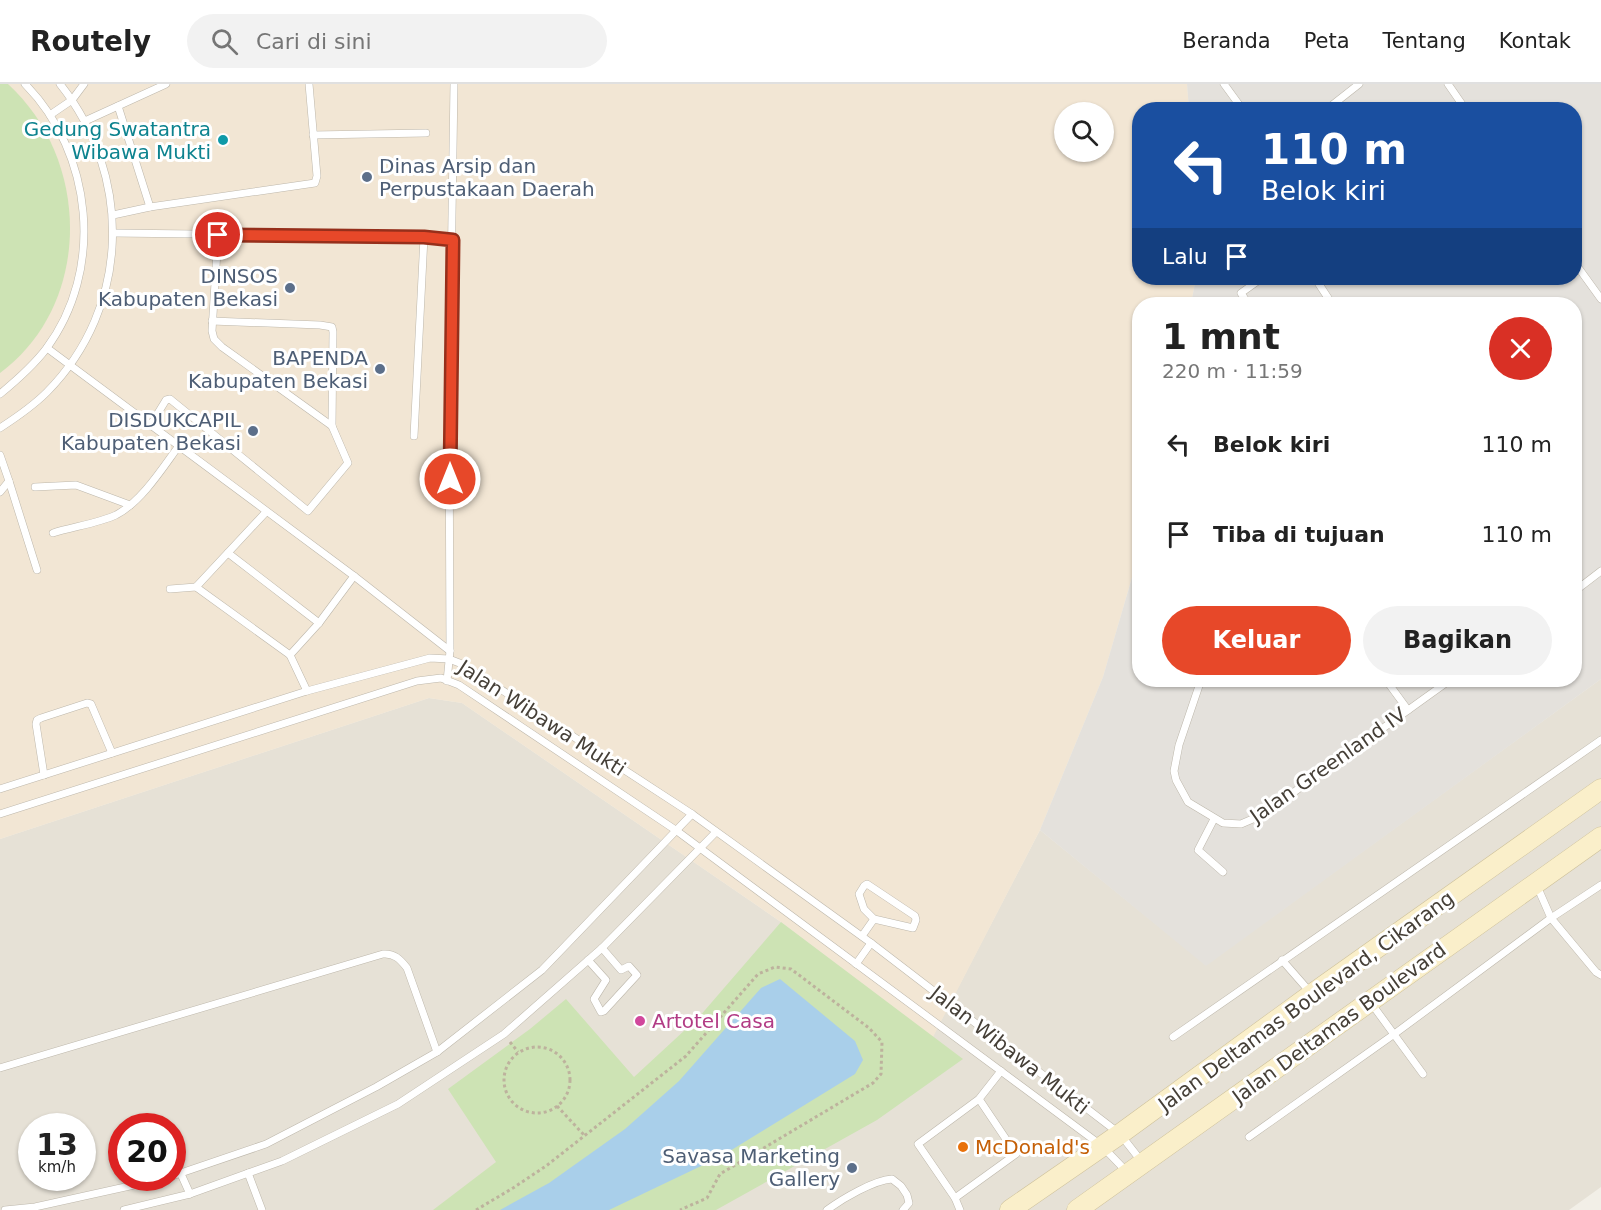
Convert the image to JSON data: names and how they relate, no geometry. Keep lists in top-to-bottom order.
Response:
{
  "streets": {
    "street": ["Jalan Deltamas Boulevard, Cikarang", "Jalan Deltamas Boulevard"],
    "lane": ["Jalan Wibawa Mukti", "Jalan Greenland IV"]
  },
  "crossings": [
    ["Jalan Wibawa Mukti", "Jalan Deltamas Boulevard, Cikarang"],
    ["Jalan Wibawa Mukti", "Jalan Deltamas Boulevard"]
  ],
  "places": [
    "Gedung Swatantra Wibawa Mukti",
    "Dinas Arsip dan Perpustakaan Daerah",
    "DINSOS Kabupaten Bekasi",
    "BAPENDA Kabupaten Bekasi",
    "DISDUKCAPIL Kabupaten Bekasi",
    "Artotel Casa",
    "McDonald's",
    "Savasa Marketing Gallery"
  ],
  "page": {
    "header": "Routely",
    "search": "Cari di sini",
    "nav": [
      "Beranda",
      "Peta",
      "Tentang",
      "Kontak"
    ],
    "turn": ["110 m", "Belok kiri"],
    "then": "Lalu",
    "heading": ["1 mnt", "220 m · 11:59"],
    "list": [
      {
        "name": "Belok kiri",
        "value": "110 m"
      },
      {
        "name": "Tiba di tujuan",
        "value": "110 m"
      }
    ],
    "buttons": ["Keluar", "Bagikan"],
    "speed": "13 km/h",
    "limit": "20"
  }
}
